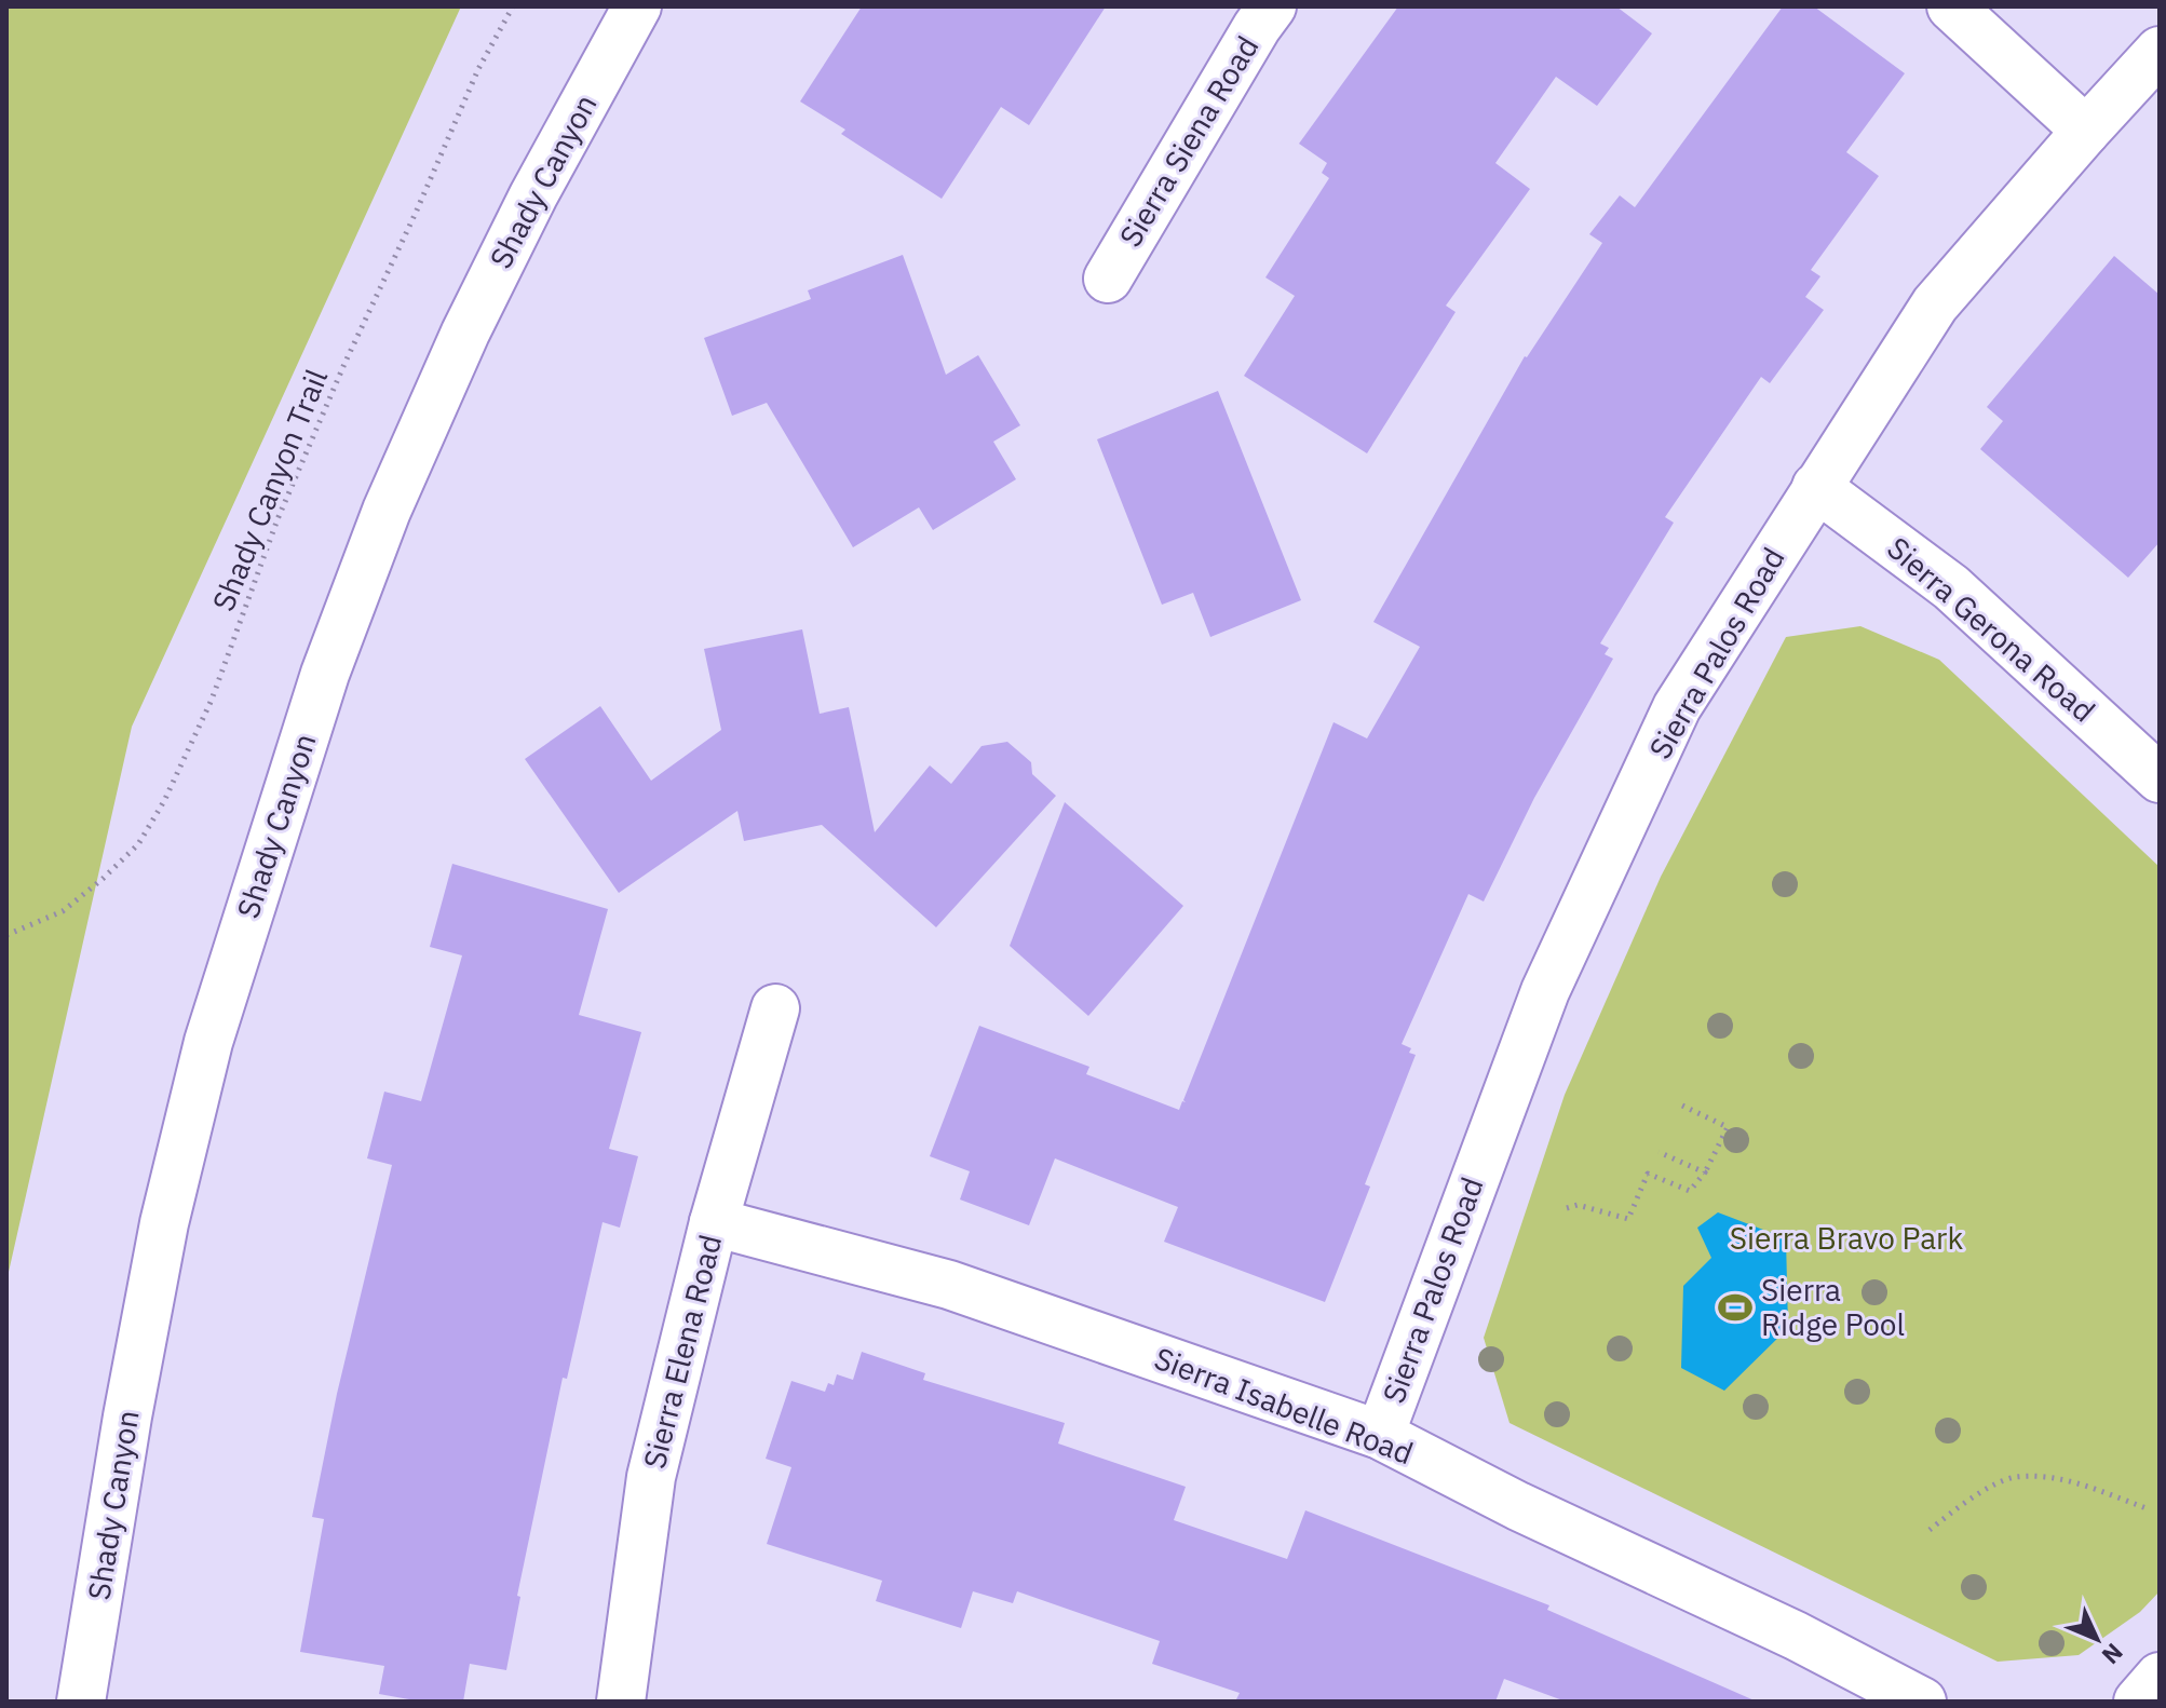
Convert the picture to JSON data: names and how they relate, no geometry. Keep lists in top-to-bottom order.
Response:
{
  "streets": {
    "street": [
      "Sierra Siena Road",
      "Shady Canyon",
      "Sierra Gerona Road",
      "Sierra Palos Road",
      "Sierra Elena Road",
      "Sierra Isabelle Road"
    ],
    "path": ["Shady Canyon Trail"]
  },
  "crossings": [
    ["Sierra Gerona Road", "Sierra Palos Road"],
    ["Sierra Palos Road", "Sierra Isabelle Road"],
    ["Sierra Elena Road", "Sierra Isabelle Road"]
  ],
  "parks": ["Sierra Bravo Park"],
  "places": {
    "sports": ["Sierra Ridge Pool"]
  },
  "north": "bottom right"
}
